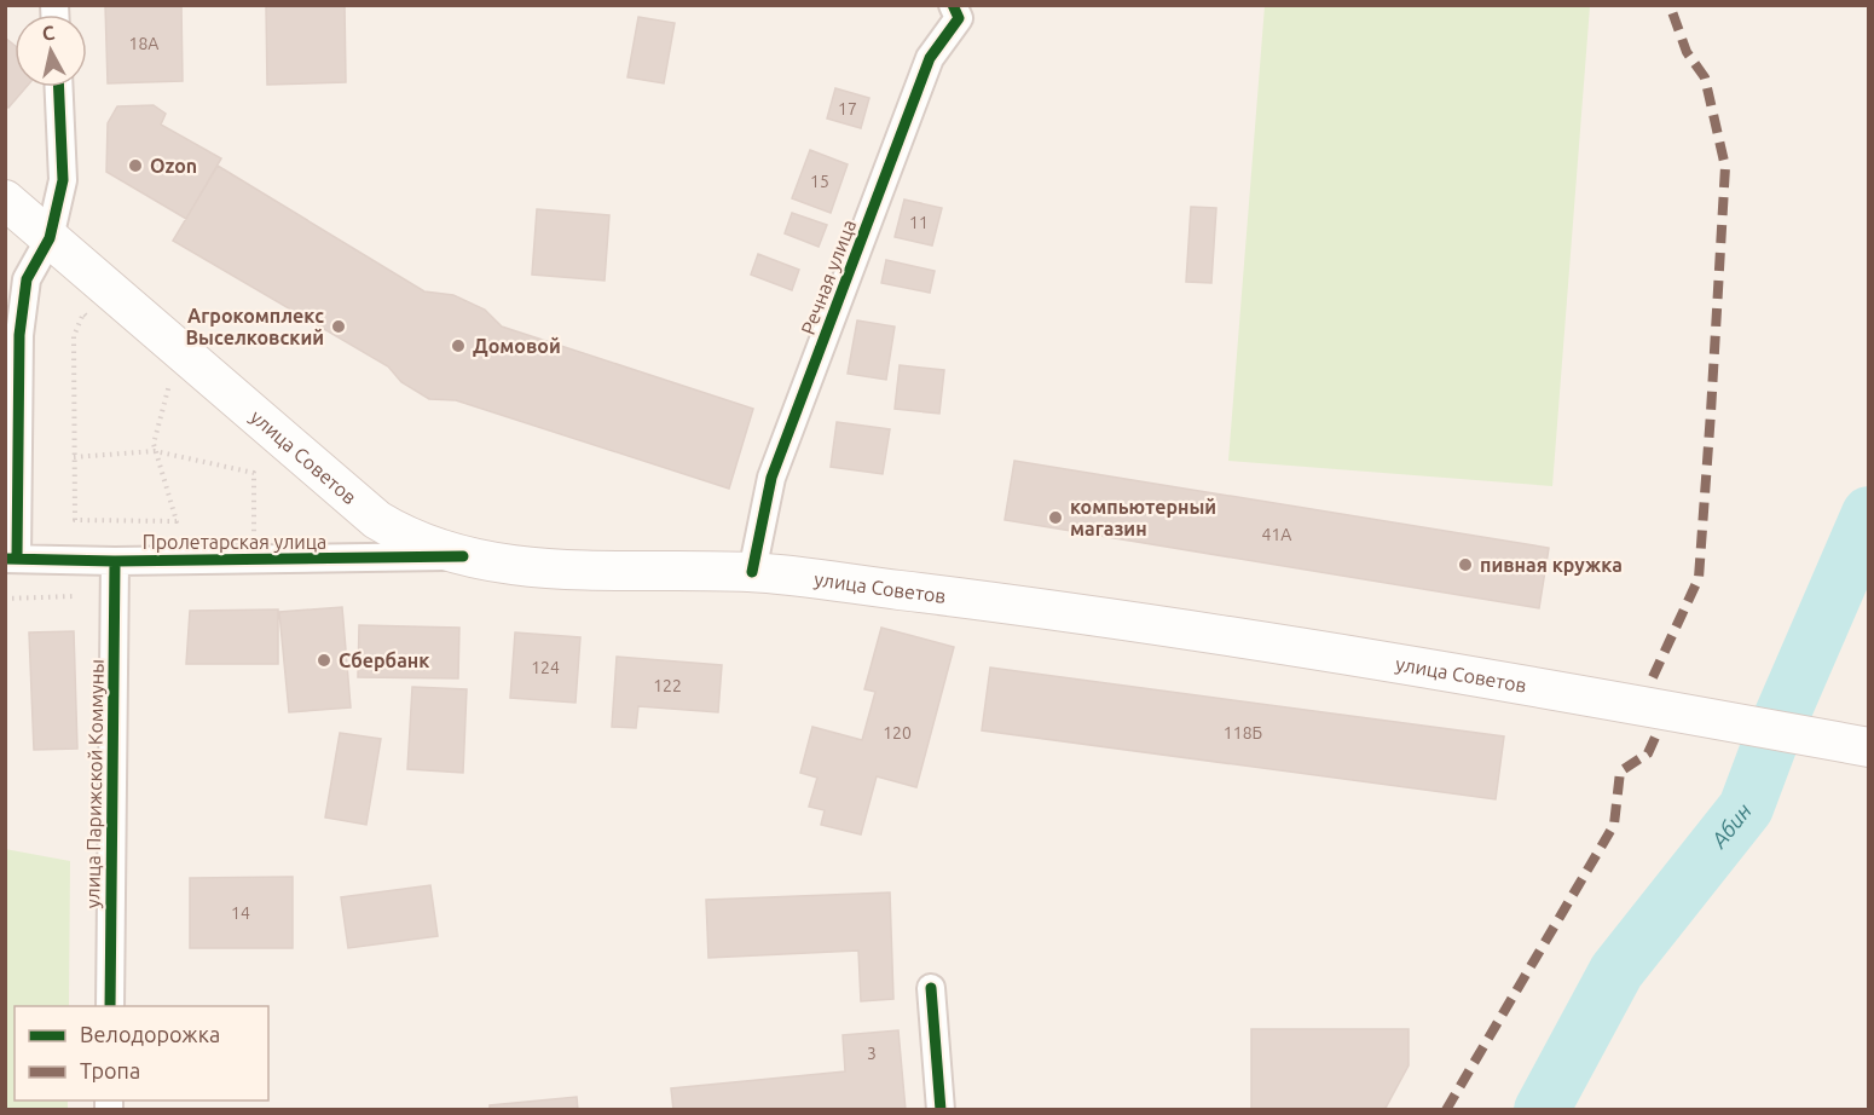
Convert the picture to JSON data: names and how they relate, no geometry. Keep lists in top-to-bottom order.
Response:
{
  "streets": {
    "main road": ["улица Советов"],
    "street": ["Речная улица", "Пролетарская улица", "улица Парижской Коммуны"]
  },
  "crossings": [
    ["Речная улица", "улица Советов"],
    ["улица Советов", "Пролетарская улица"],
    ["Пролетарская улица", "улица Парижской Коммуны"]
  ],
  "water": ["Абин"],
  "places": [
    "Ozon",
    "Агрокомплекс Выселковский",
    "Домовой",
    "компьютерный магазин",
    "пивная кружка",
    "Сбербанк"
  ],
  "house_numbers": [
    "18А",
    "17",
    "15",
    "11",
    "41А",
    "124",
    "122",
    "120",
    "118Б",
    "14",
    "3"
  ],
  "legend": ["Велодорожка", "Тропа"],
  "north": "top"
}
